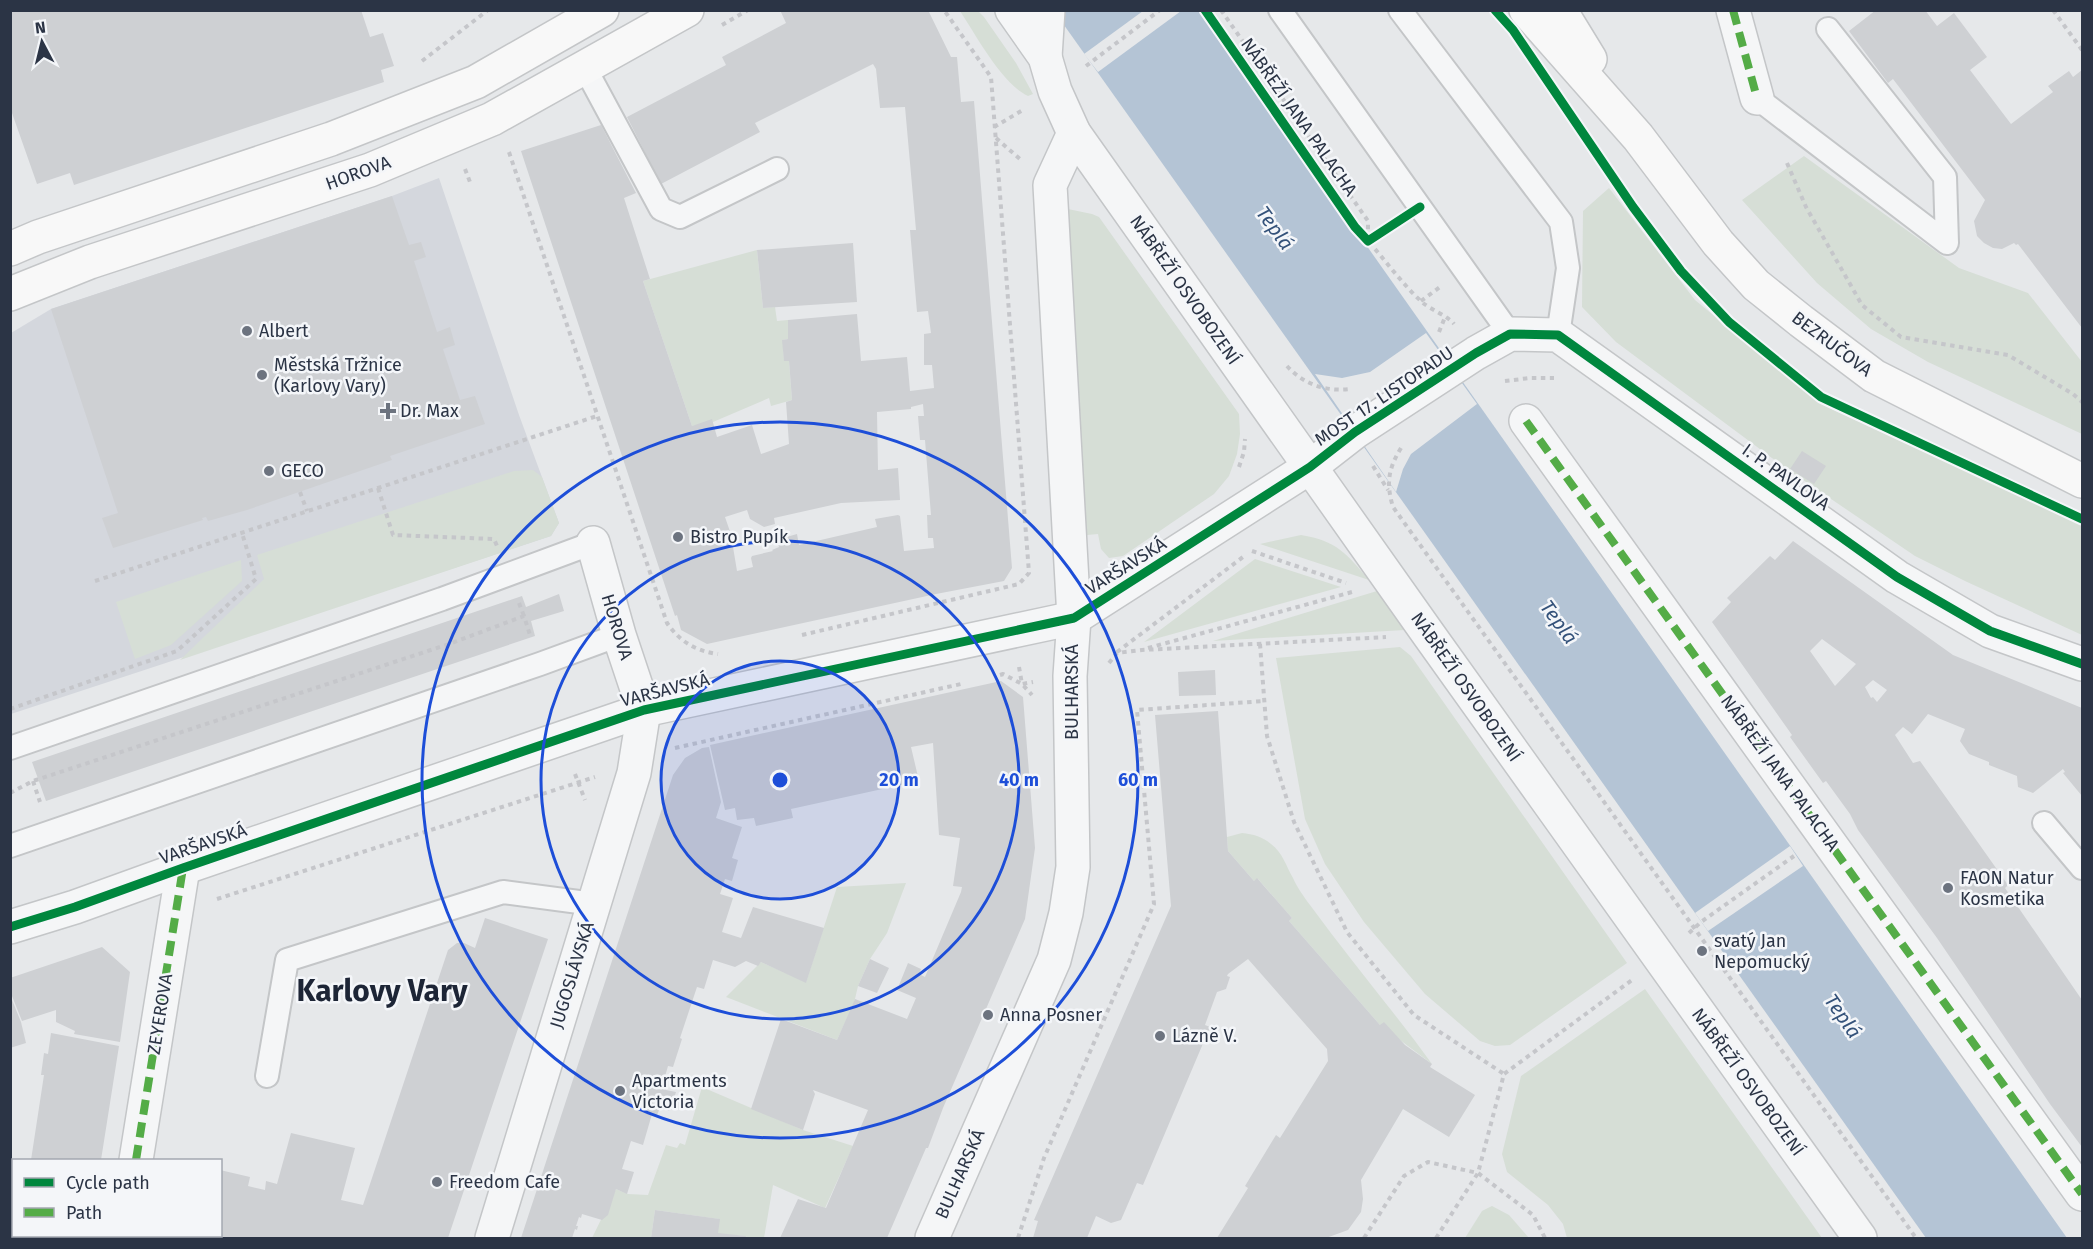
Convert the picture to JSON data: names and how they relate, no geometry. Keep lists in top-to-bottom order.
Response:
{
  "streets": {
    "street": [
      "NÁBŘEŽÍ JANA PALACHA",
      "HOROVA",
      "NÁBŘEŽÍ OSVOBOZENÍ",
      "BEZRUČOVA",
      "MOST 17. LISTOPADU",
      "I. P. PAVLOVA",
      "VARŠAVSKÁ",
      "BULHARSKÁ",
      "JUGOSLÁVSKÁ",
      "ZEYEROVA"
    ]
  },
  "crossings": [
    ["HOROVA", "VARŠAVSKÁ"],
    ["HOROVA", "JUGOSLÁVSKÁ"],
    ["NÁBŘEŽÍ OSVOBOZENÍ", "MOST 17. LISTOPADU"],
    ["NÁBŘEŽÍ OSVOBOZENÍ", "VARŠAVSKÁ"],
    ["NÁBŘEŽÍ OSVOBOZENÍ", "BULHARSKÁ"],
    ["MOST 17. LISTOPADU", "VARŠAVSKÁ"],
    ["VARŠAVSKÁ", "BULHARSKÁ"],
    ["VARŠAVSKÁ", "JUGOSLÁVSKÁ"],
    ["VARŠAVSKÁ", "ZEYEROVA"]
  ],
  "districts": ["Karlovy Vary"],
  "water": ["Teplá"],
  "places": {
    "other": [
      "Albert",
      "Městská Tržnice (Karlovy Vary)",
      "GECO",
      "Bistro Pupík",
      "FAON Natur Kosmetika",
      "svatý Jan Nepomucký",
      "Anna Posner",
      "Lázně V.",
      "Apartments Victoria",
      "Freedom Cafe"
    ],
    "health": ["Dr. Max"]
  },
  "legend": ["Cycle path", "Path"],
  "north": "top",
  "rings": ["20 m", "40 m", "60 m"]
}
